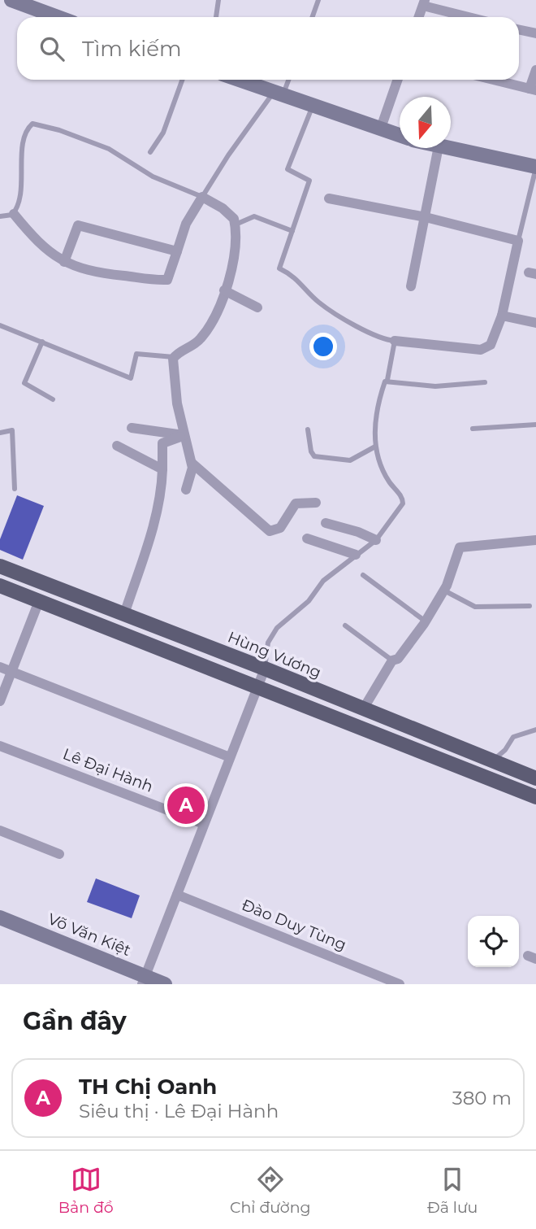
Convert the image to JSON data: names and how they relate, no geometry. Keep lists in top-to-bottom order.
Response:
{
  "streets": {
    "main road": ["Hùng Vương", "Võ Văn Kiệt"],
    "street": ["Lê Đại Hành", "Đào Duy Tùng"]
  },
  "north": "bottom",
  "page": {
    "search": "Tìm kiếm",
    "pins": "A",
    "heading": "Gần đây",
    "list": [
      {
        "mark": "A",
        "name": "TH Chị Oanh",
        "note": "Siêu thị · Lê Đại Hành",
        "value": "380 m"
      }
    ],
    "nav": ["Bản đồ", "Chỉ đường", "Đã lưu"]
  }
}
